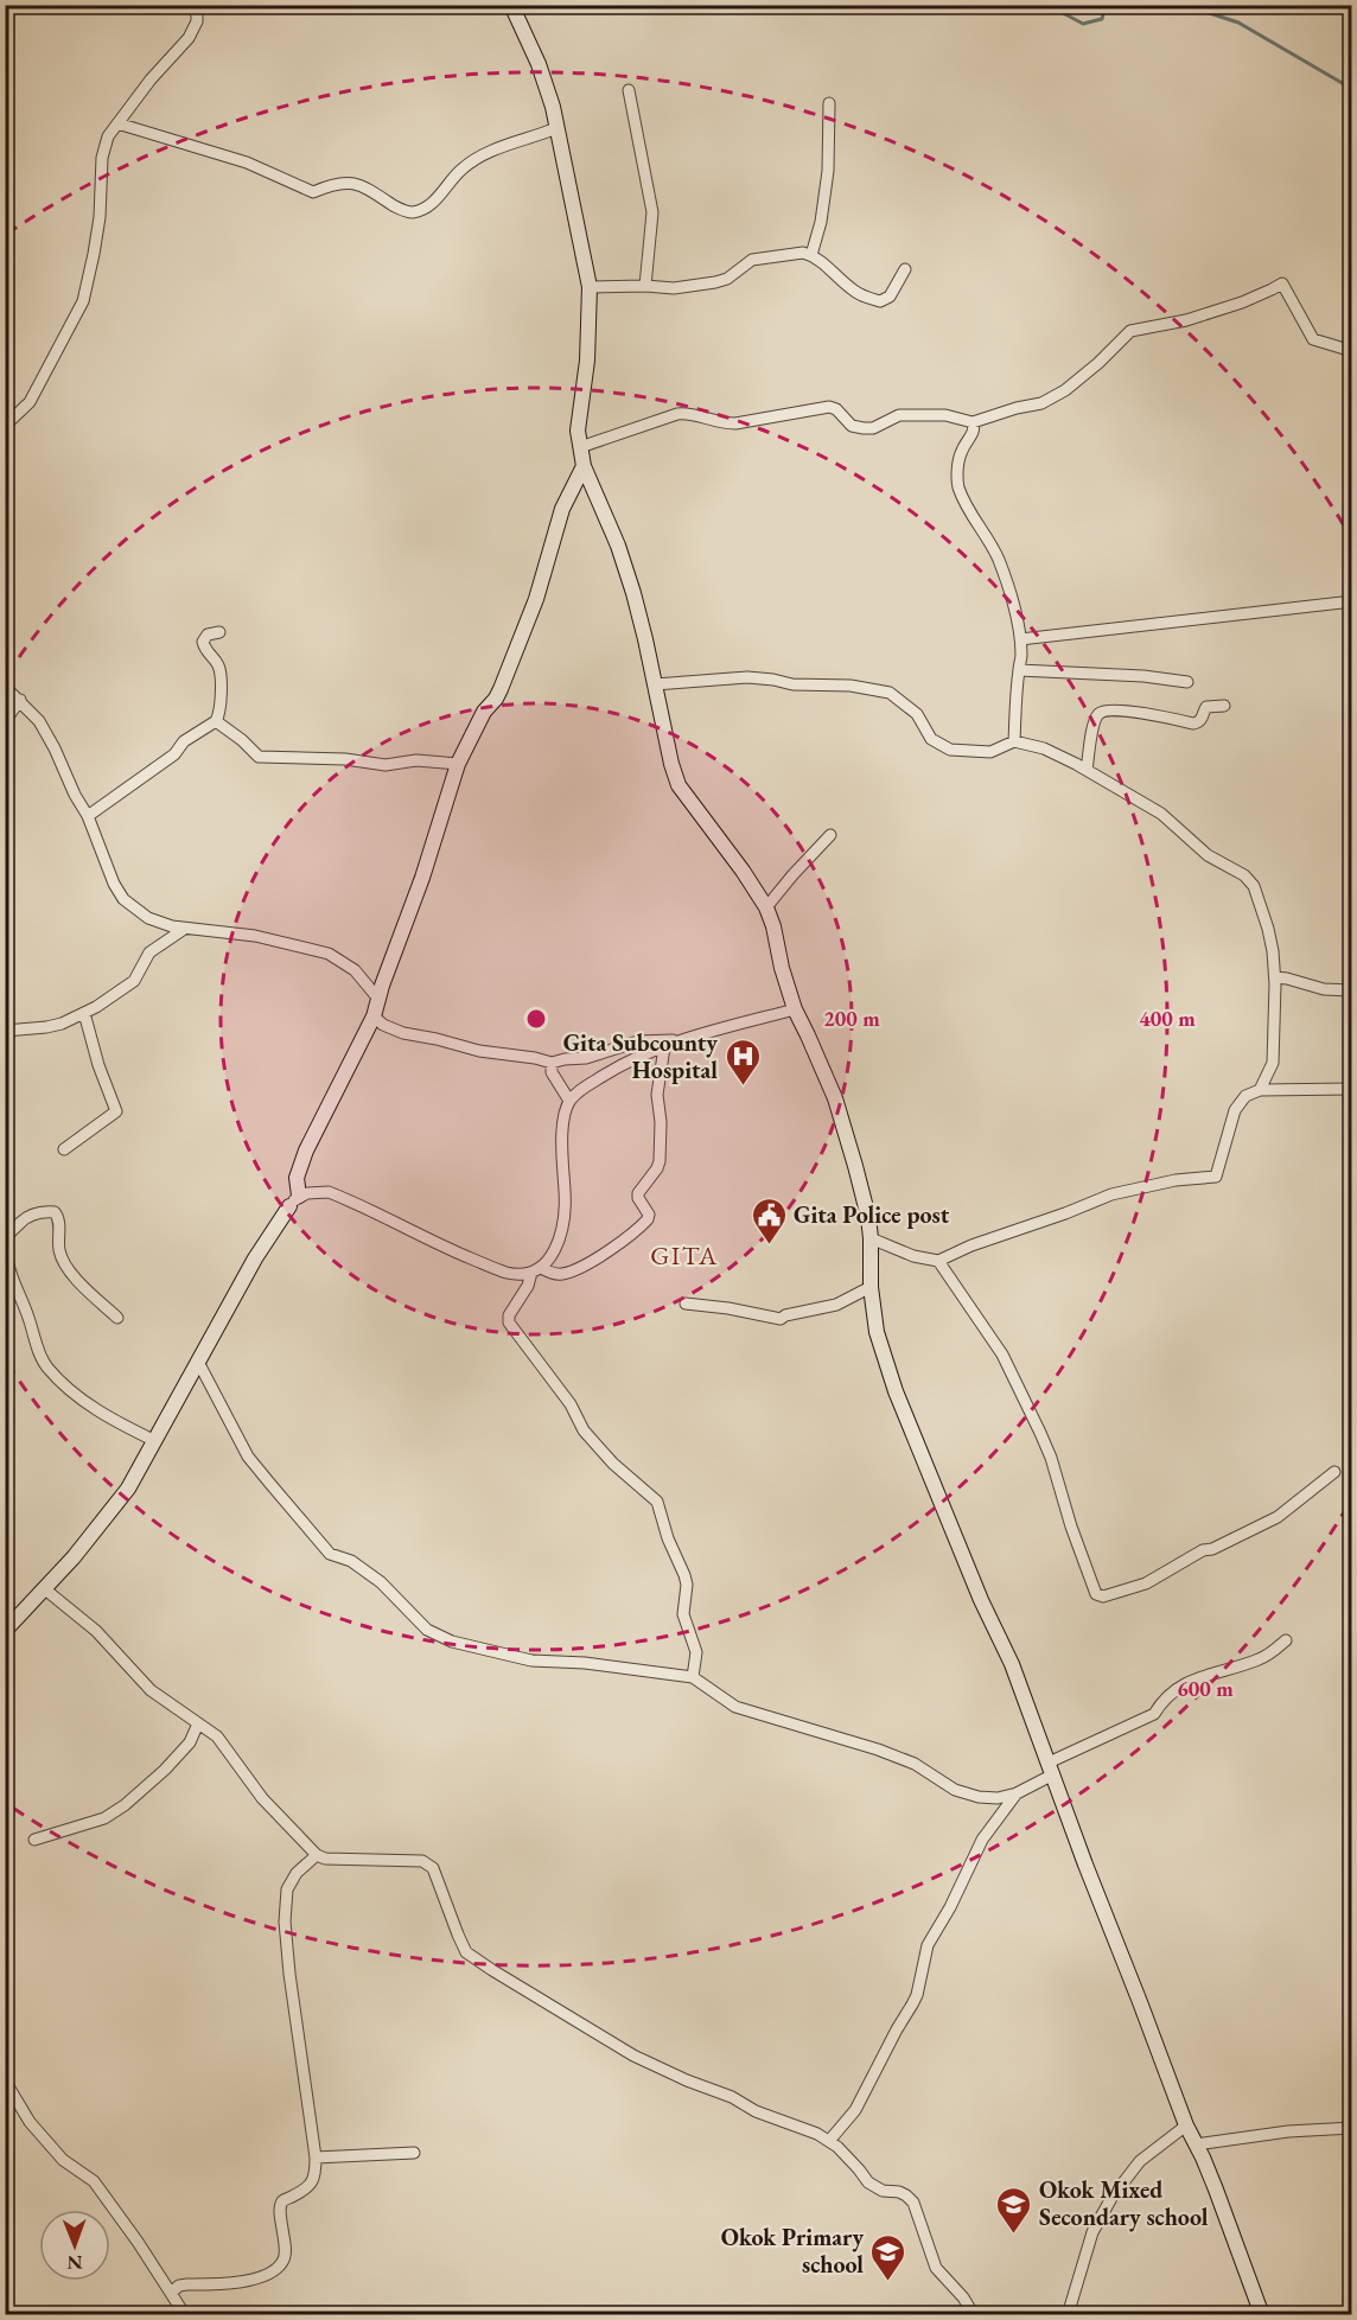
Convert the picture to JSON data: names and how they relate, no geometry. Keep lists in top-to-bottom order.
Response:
{
  "districts": ["GITA"],
  "places": {
    "hospital": ["Gita Subcounty Hospital"],
    "public building": ["Gita Police post"],
    "school or university": ["Okok Mixed Secondary school", "Okok Primary school"]
  },
  "north": "bottom",
  "rings": ["200 m", "400 m", "600 m"]
}
